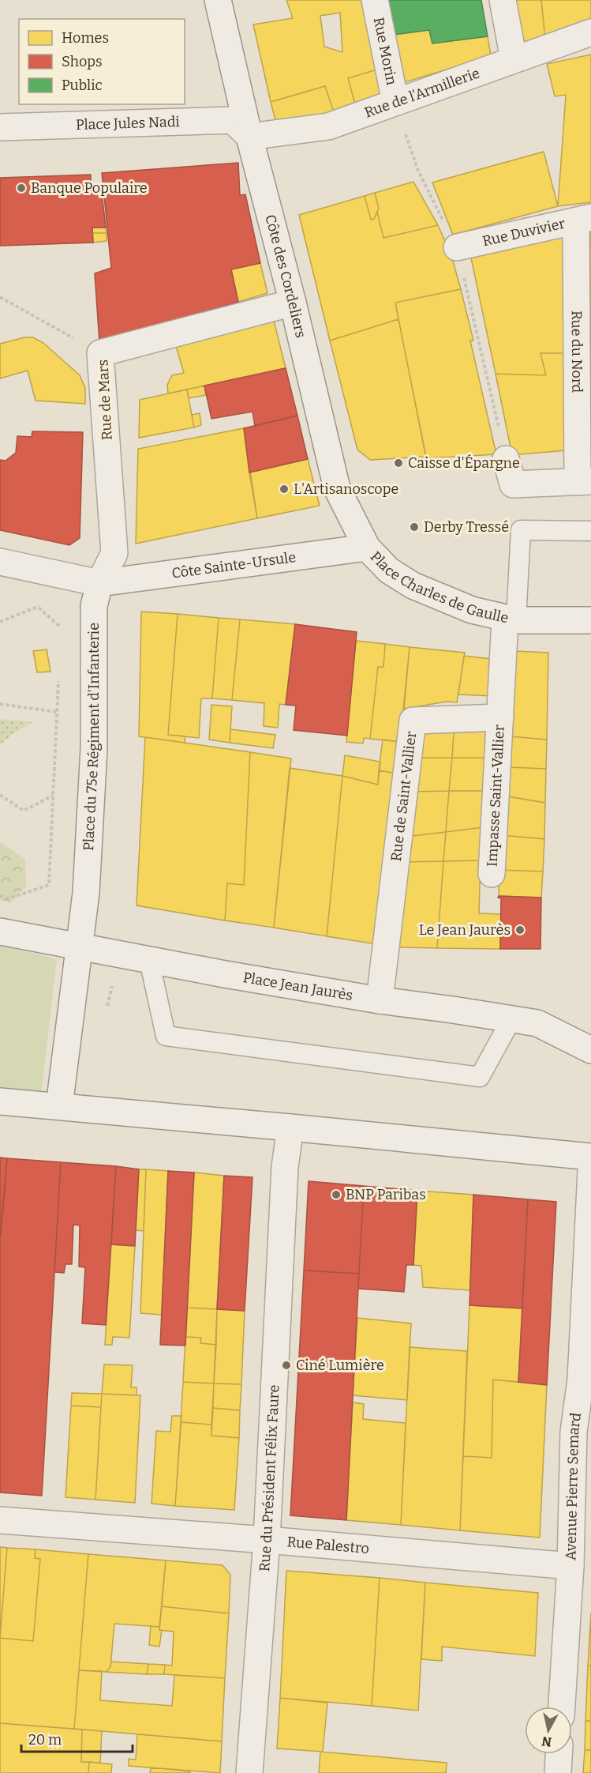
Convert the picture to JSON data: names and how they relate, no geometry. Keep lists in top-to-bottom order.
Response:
{
  "streets": {
    "street": [
      "Rue Morin",
      "Rue de l'Armillerie",
      "Place Jules Nadi",
      "Rue Duvivier",
      "Côte des Cordeliers",
      "Rue du Nord",
      "Rue de Mars",
      "Côte Sainte-Ursule",
      "Place Charles de Gaulle",
      "Place du 75e Régiment d'Infanterie",
      "Impasse Saint-Vallier",
      "Rue de Saint-Vallier",
      "Place Jean Jaurès",
      "Rue du Président Félix Faure",
      "Avenue Pierre Semard",
      "Rue Palestro"
    ]
  },
  "crossings": [
    ["Rue Morin", "Rue de l'Armillerie"],
    ["Rue de l'Armillerie", "Place Jules Nadi"],
    ["Rue de l'Armillerie", "Côte des Cordeliers"],
    ["Place Jules Nadi", "Côte des Cordeliers"],
    ["Rue Duvivier", "Rue du Nord"],
    ["Côte des Cordeliers", "Rue de Mars"],
    ["Côte des Cordeliers", "Côte Sainte-Ursule"],
    ["Côte des Cordeliers", "Place Charles de Gaulle"],
    ["Rue de Mars", "Côte Sainte-Ursule"],
    ["Rue de Mars", "Place du 75e Régiment d'Infanterie"],
    ["Côte Sainte-Ursule", "Place Charles de Gaulle"],
    ["Côte Sainte-Ursule", "Place du 75e Régiment d'Infanterie"],
    ["Place du 75e Régiment d'Infanterie", "Place Jean Jaurès"],
    ["Impasse Saint-Vallier", "Rue de Saint-Vallier"],
    ["Rue de Saint-Vallier", "Place Jean Jaurès"],
    ["Rue du Président Félix Faure", "Rue Palestro"],
    ["Avenue Pierre Semard", "Rue Palestro"]
  ],
  "places": [
    "Banque Populaire",
    "Caisse d'Épargne",
    "L'Artisanoscope",
    "Derby Tressé",
    "Le Jean Jaurès",
    "BNP Paribas",
    "Ciné Lumière"
  ],
  "legend": ["Homes", "Shops", "Public"],
  "scale_bar": "20 m",
  "north": "bottom"
}
